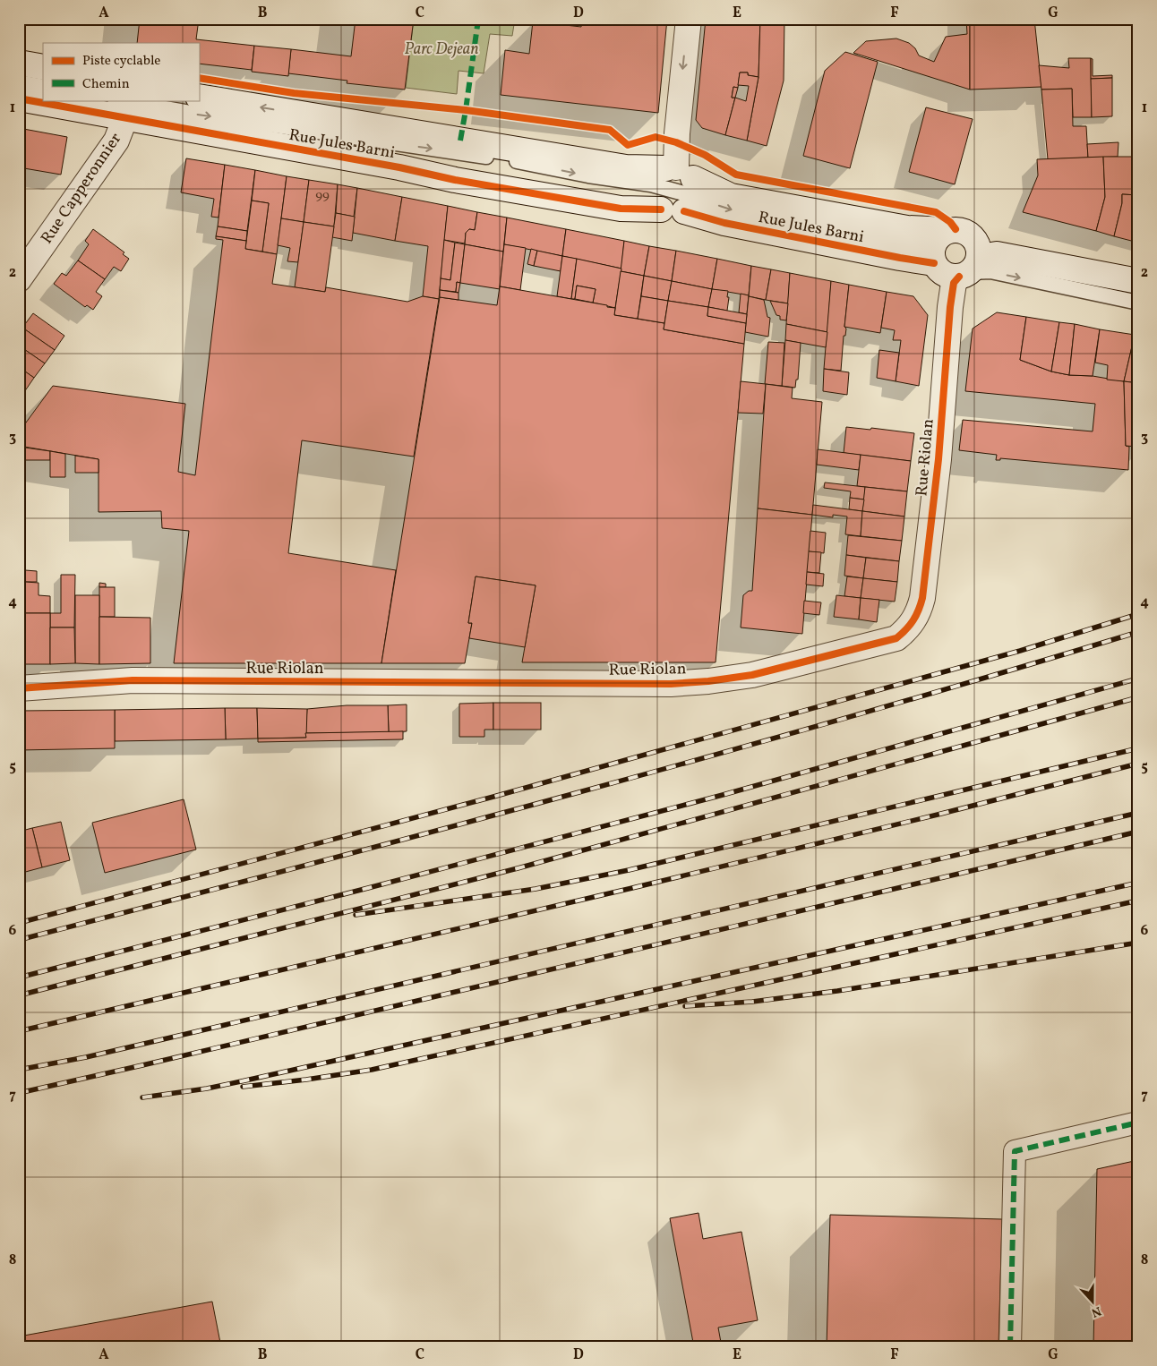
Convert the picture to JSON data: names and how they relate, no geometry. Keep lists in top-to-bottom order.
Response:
{
  "streets": {
    "main road": ["Rue Jules Barni", "Rue Capperonnier", "Rue Riolan"]
  },
  "crossings": [
    ["Rue Jules Barni", "Rue Capperonnier"],
    ["Rue Jules Barni", "Rue Riolan"]
  ],
  "parks": ["Parc Dejean"],
  "house_numbers": ["99"],
  "legend": ["Piste cyclable", "Chemin"],
  "north": "bottom",
  "grid": {
    "columns": [
      "A",
      "B",
      "C",
      "D",
      "E",
      "F",
      "G"
    ],
    "rows": [
      "1",
      "2",
      "3",
      "4",
      "5",
      "6",
      "7",
      "8"
    ]
  }
}
